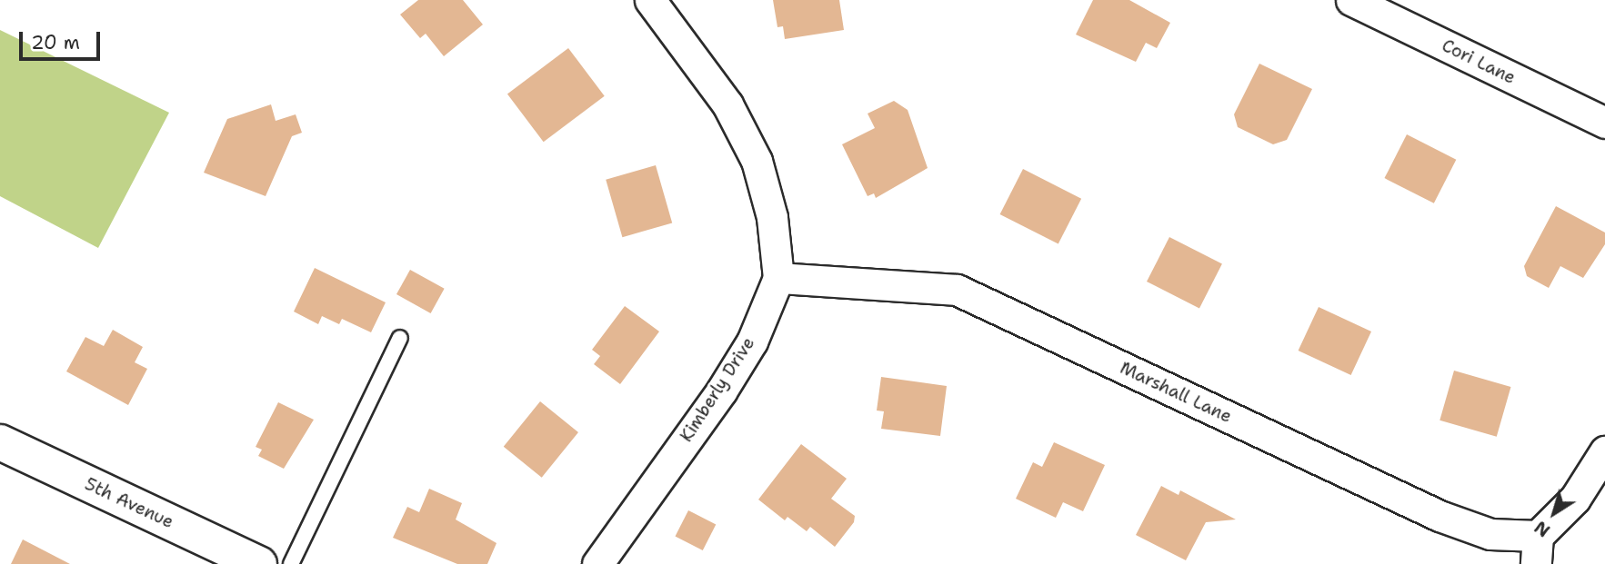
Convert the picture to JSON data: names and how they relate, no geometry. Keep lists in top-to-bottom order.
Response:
{
  "streets": {
    "street": [
      "Cori Lane",
      "Kimberly Drive",
      "Marshall Lane",
      "5th Avenue"
    ]
  },
  "crossings": [
    ["Kimberly Drive", "Marshall Lane"]
  ],
  "scale_bar": "20 m",
  "north": "bottom left"
}
